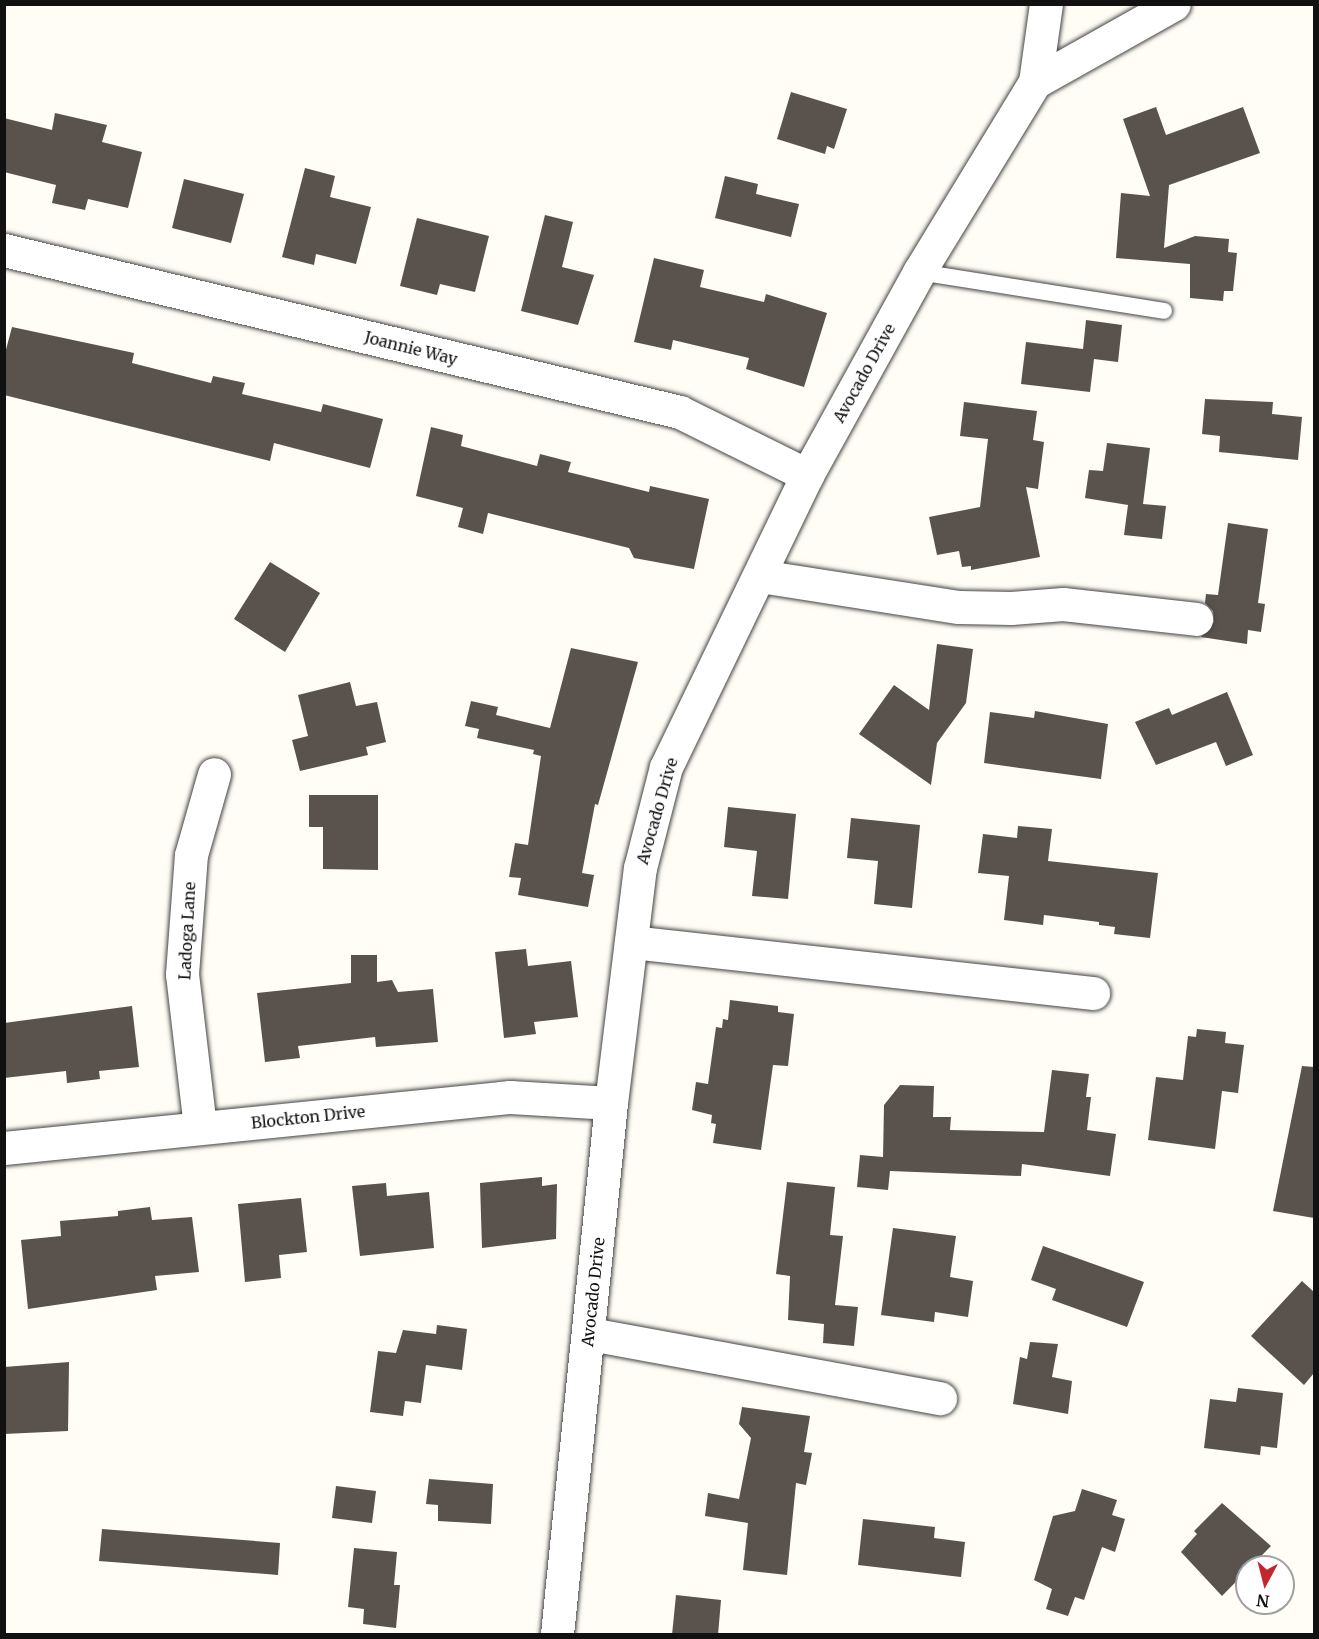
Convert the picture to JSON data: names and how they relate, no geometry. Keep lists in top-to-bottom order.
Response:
{
  "streets": {
    "street": [
      "Joannie Way",
      "Avocado Drive",
      "Ladoga Lane",
      "Blockton Drive"
    ]
  },
  "crossings": [
    ["Joannie Way", "Avocado Drive"],
    ["Avocado Drive", "Blockton Drive"],
    ["Ladoga Lane", "Blockton Drive"]
  ],
  "north": "bottom"
}
